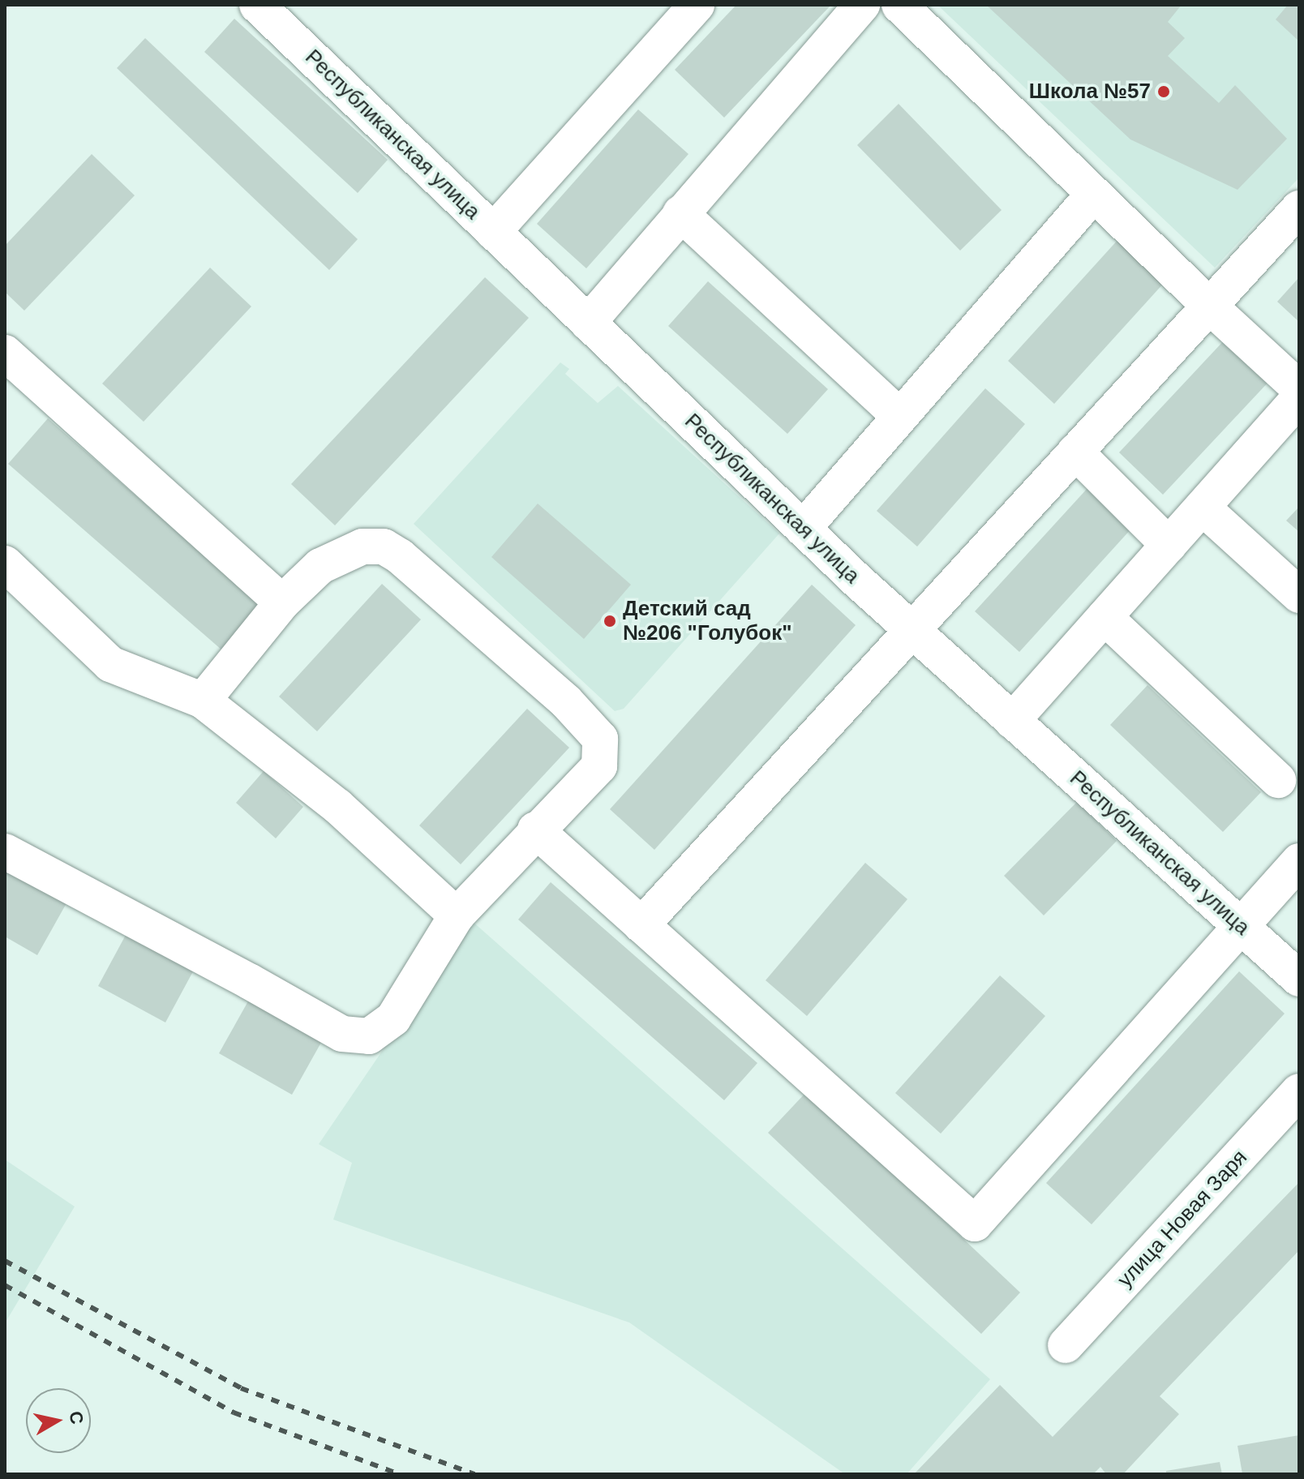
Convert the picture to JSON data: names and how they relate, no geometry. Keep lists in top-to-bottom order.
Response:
{
  "streets": {
    "street": ["Республиканская улица", "улица Новая Заря"]
  },
  "places": ["Школа №57", "Детский сад №206 \"Голубок\""],
  "north": "right"
}
